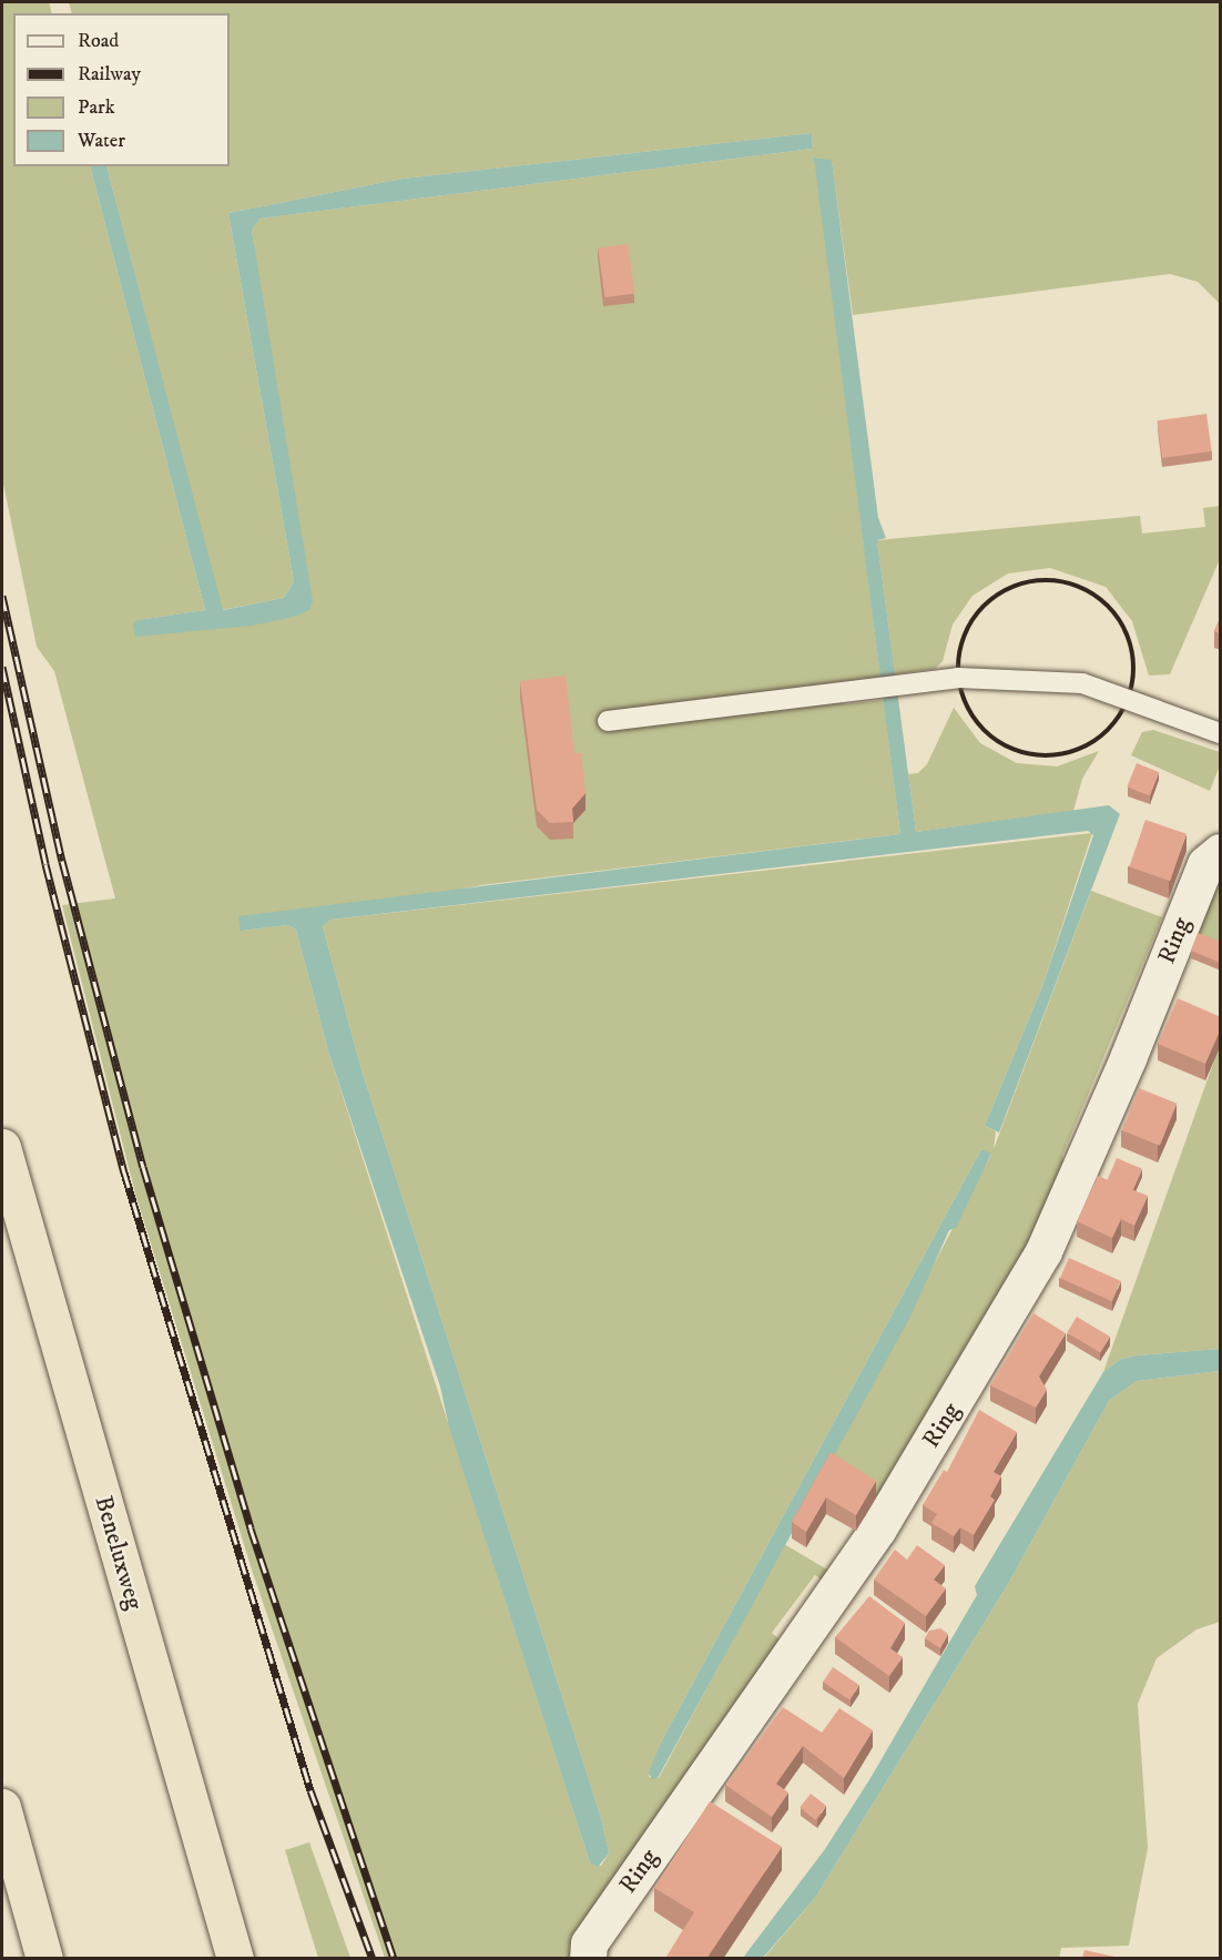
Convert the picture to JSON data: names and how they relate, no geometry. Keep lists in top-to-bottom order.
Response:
{
  "streets": {
    "highway": ["Beneluxweg"],
    "street": ["Ring"]
  },
  "legend": [
    "Road",
    "Railway",
    "Park",
    "Water"
  ]
}
